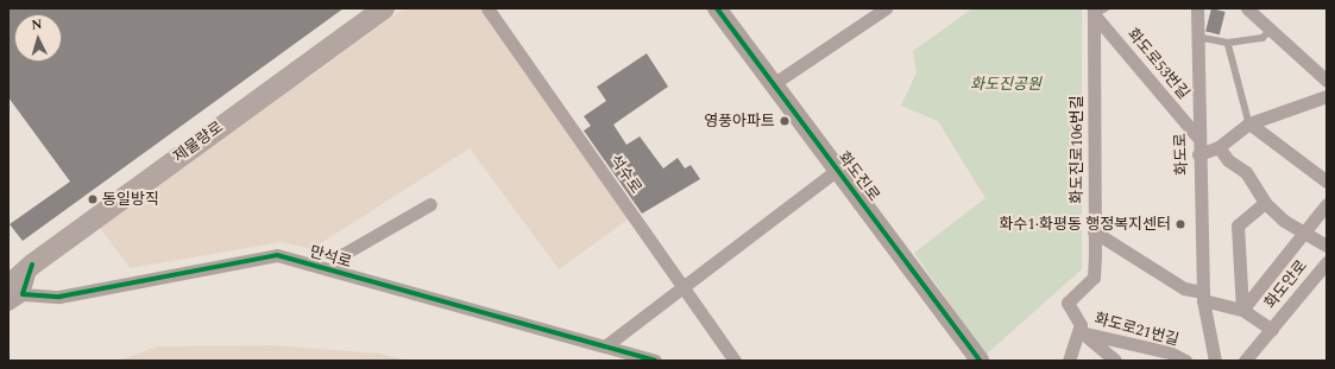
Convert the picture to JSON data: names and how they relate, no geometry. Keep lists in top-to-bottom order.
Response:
{
  "streets": {
    "main road": ["제물량로"],
    "street": [
      "화도로53번길",
      "화도진로106번길",
      "화도로",
      "석수로",
      "화도진로",
      "만석로",
      "화도안로",
      "화도로21번길"
    ]
  },
  "crossings": [
    ["화도로53번길", "화도진로106번길"],
    ["화도로53번길", "화도로"],
    ["제물량로", "만석로"],
    ["화도진로106번길", "화도로21번길"]
  ],
  "parks": ["화도진공원"],
  "places": ["영풍아파트", "동일방직", "화수1·화평동 행정복지센터"],
  "north": "top"
}
